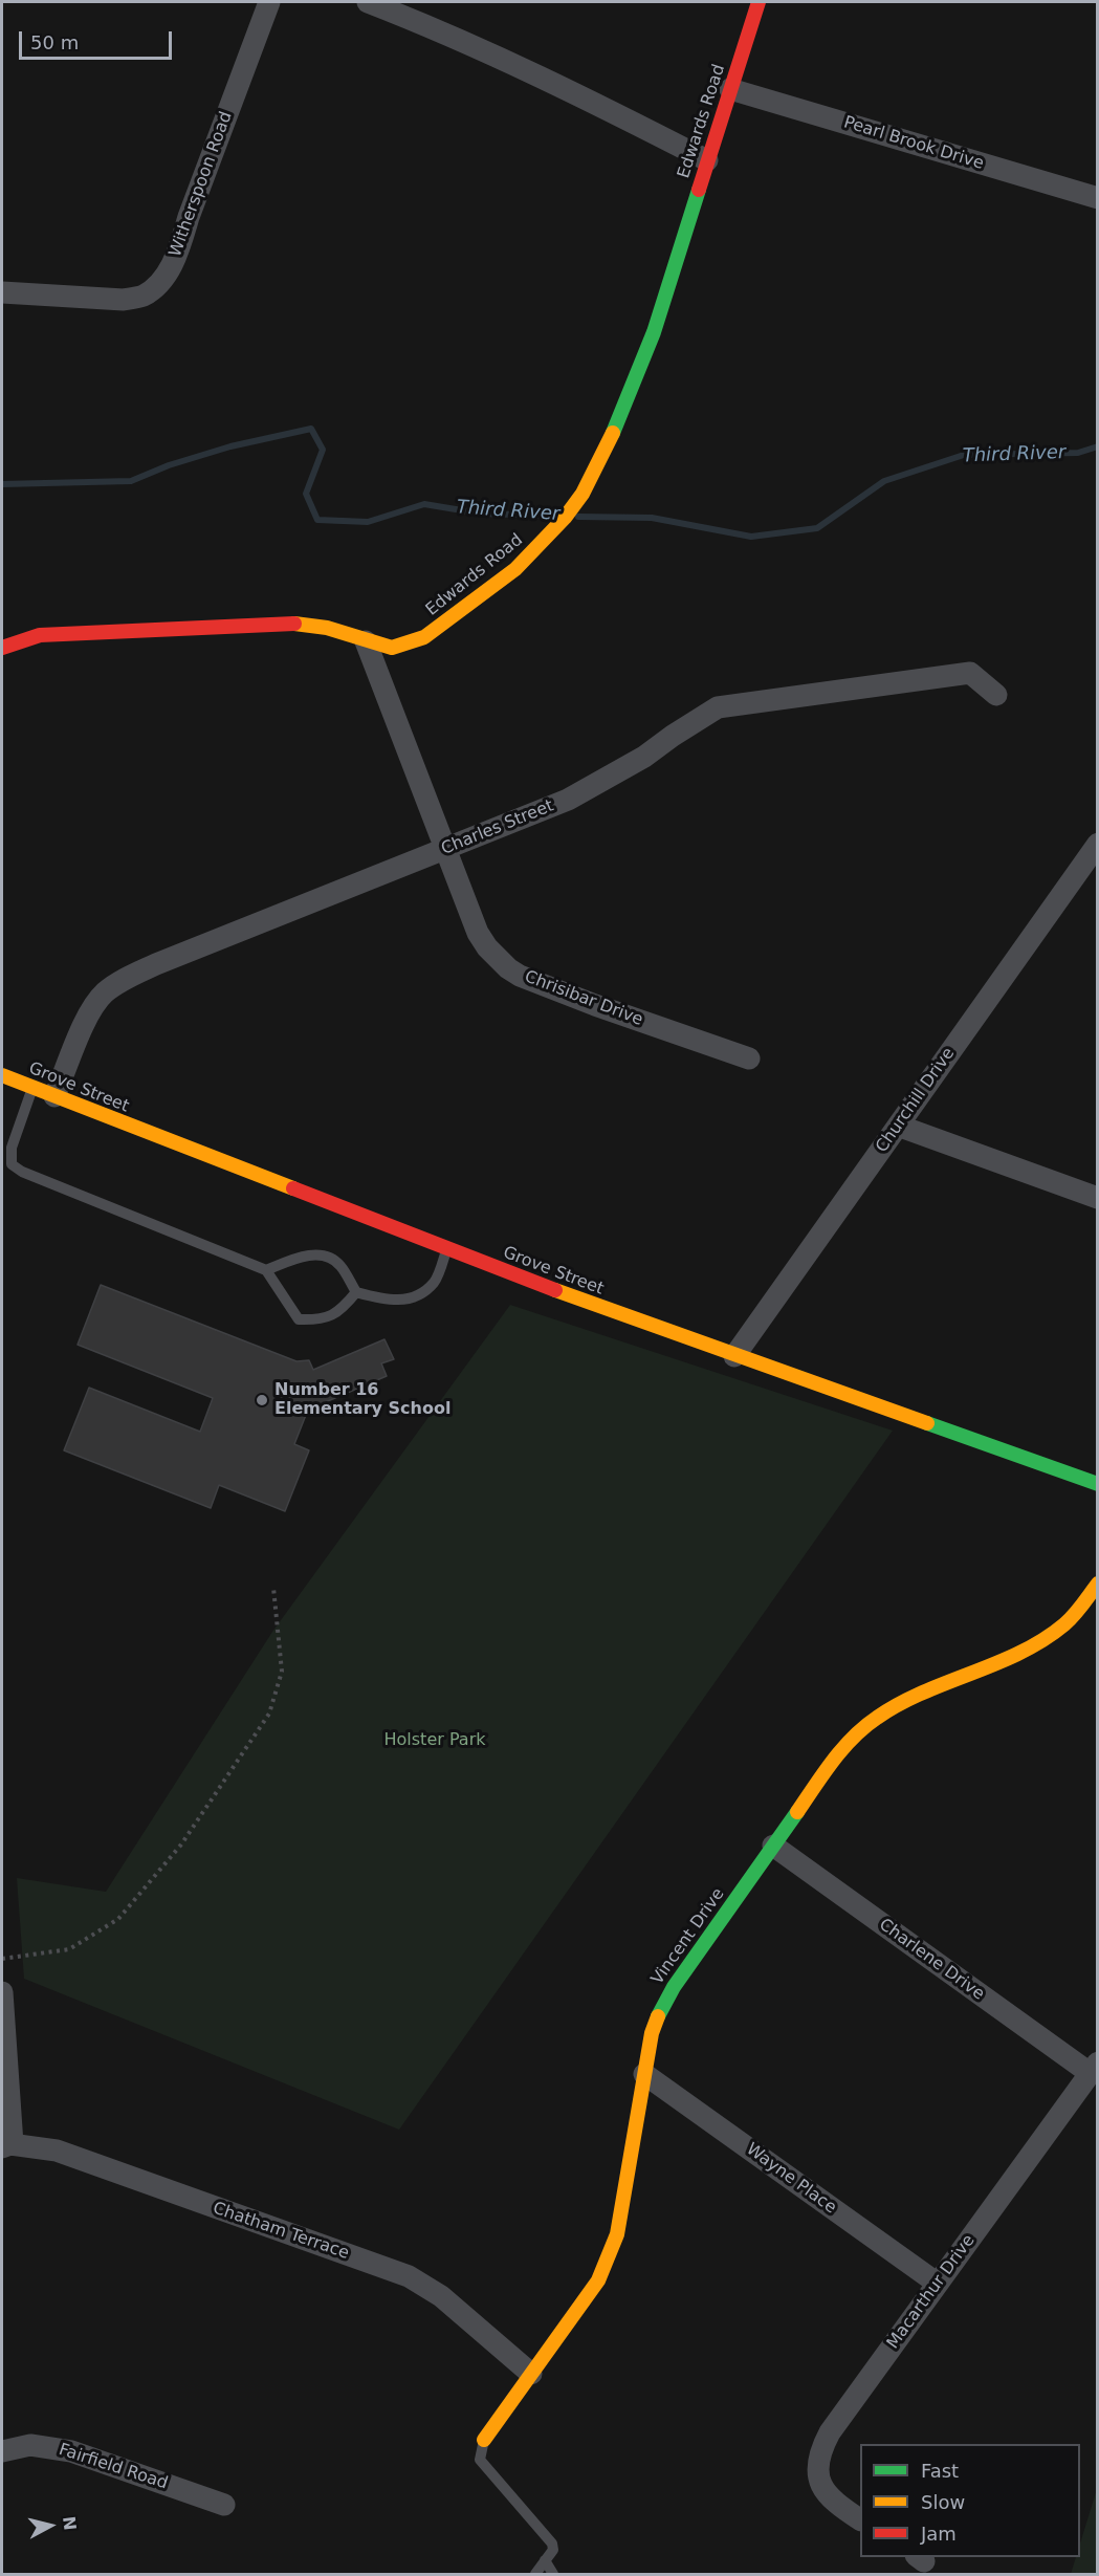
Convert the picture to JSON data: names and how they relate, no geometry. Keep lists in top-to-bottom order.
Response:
{
  "streets": {
    "street": [
      "Edwards Road",
      "Pearl Brook Drive",
      "Witherspoon Road",
      "Charles Street",
      "Chrisibar Drive",
      "Grove Street",
      "Churchill Drive",
      "Vincent Drive",
      "Charlene Drive",
      "Wayne Place",
      "Chatham Terrace",
      "Macarthur Drive",
      "Fairfield Road"
    ]
  },
  "crossings": [
    ["Edwards Road", "Pearl Brook Drive"],
    ["Edwards Road", "Chrisibar Drive"],
    ["Charles Street", "Chrisibar Drive"],
    ["Charles Street", "Grove Street"],
    ["Grove Street", "Churchill Drive"],
    ["Vincent Drive", "Charlene Drive"],
    ["Vincent Drive", "Wayne Place"],
    ["Vincent Drive", "Chatham Terrace"],
    ["Charlene Drive", "Macarthur Drive"],
    ["Wayne Place", "Macarthur Drive"]
  ],
  "water": ["Third River"],
  "parks": ["Holster Park"],
  "places": ["Number 16 Elementary School"],
  "legend": ["Fast", "Slow", "Jam"],
  "scale_bar": "50 m",
  "north": "right"
}
